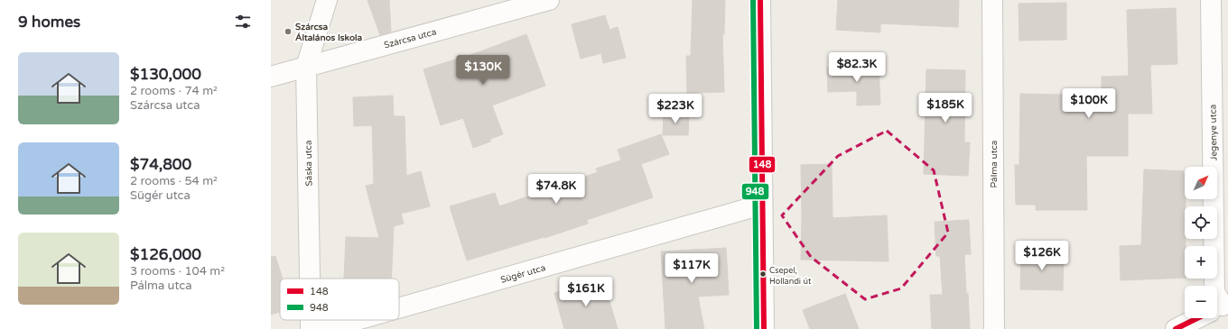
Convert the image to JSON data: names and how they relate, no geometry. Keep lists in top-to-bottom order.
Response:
{
  "streets": {
    "street": [
      "Szárcsa utca",
      "Jegenye utca",
      "Sáska utca",
      "Pálma utca",
      "Sügér utca"
    ]
  },
  "crossings": [
    ["Szárcsa utca", "Sáska utca"]
  ],
  "places": ["Szárcsa Általános Iskola", "Csepel, Hollandi út"],
  "lines": ["transit line 148", "transit line 948"],
  "legend": ["148", "948"],
  "north": "top right",
  "page": {
    "heading": "9 homes",
    "list": [
      {
        "name": "$130,000",
        "note": "2 rooms · 74 m² · Szárcsa utca"
      },
      {
        "name": "$74,800",
        "note": "2 rooms · 54 m² · Sügér utca"
      },
      {
        "name": "$126,000",
        "note": "3 rooms · 104 m² · Pálma utca"
      }
    ],
    "price": [
      "$82.3K",
      "$130K",
      "$100K",
      "$185K",
      "$223K",
      "$74.8K",
      "$126K",
      "$117K",
      "$161K"
    ],
    "map_buttons": ["+", "−"]
  }
}
